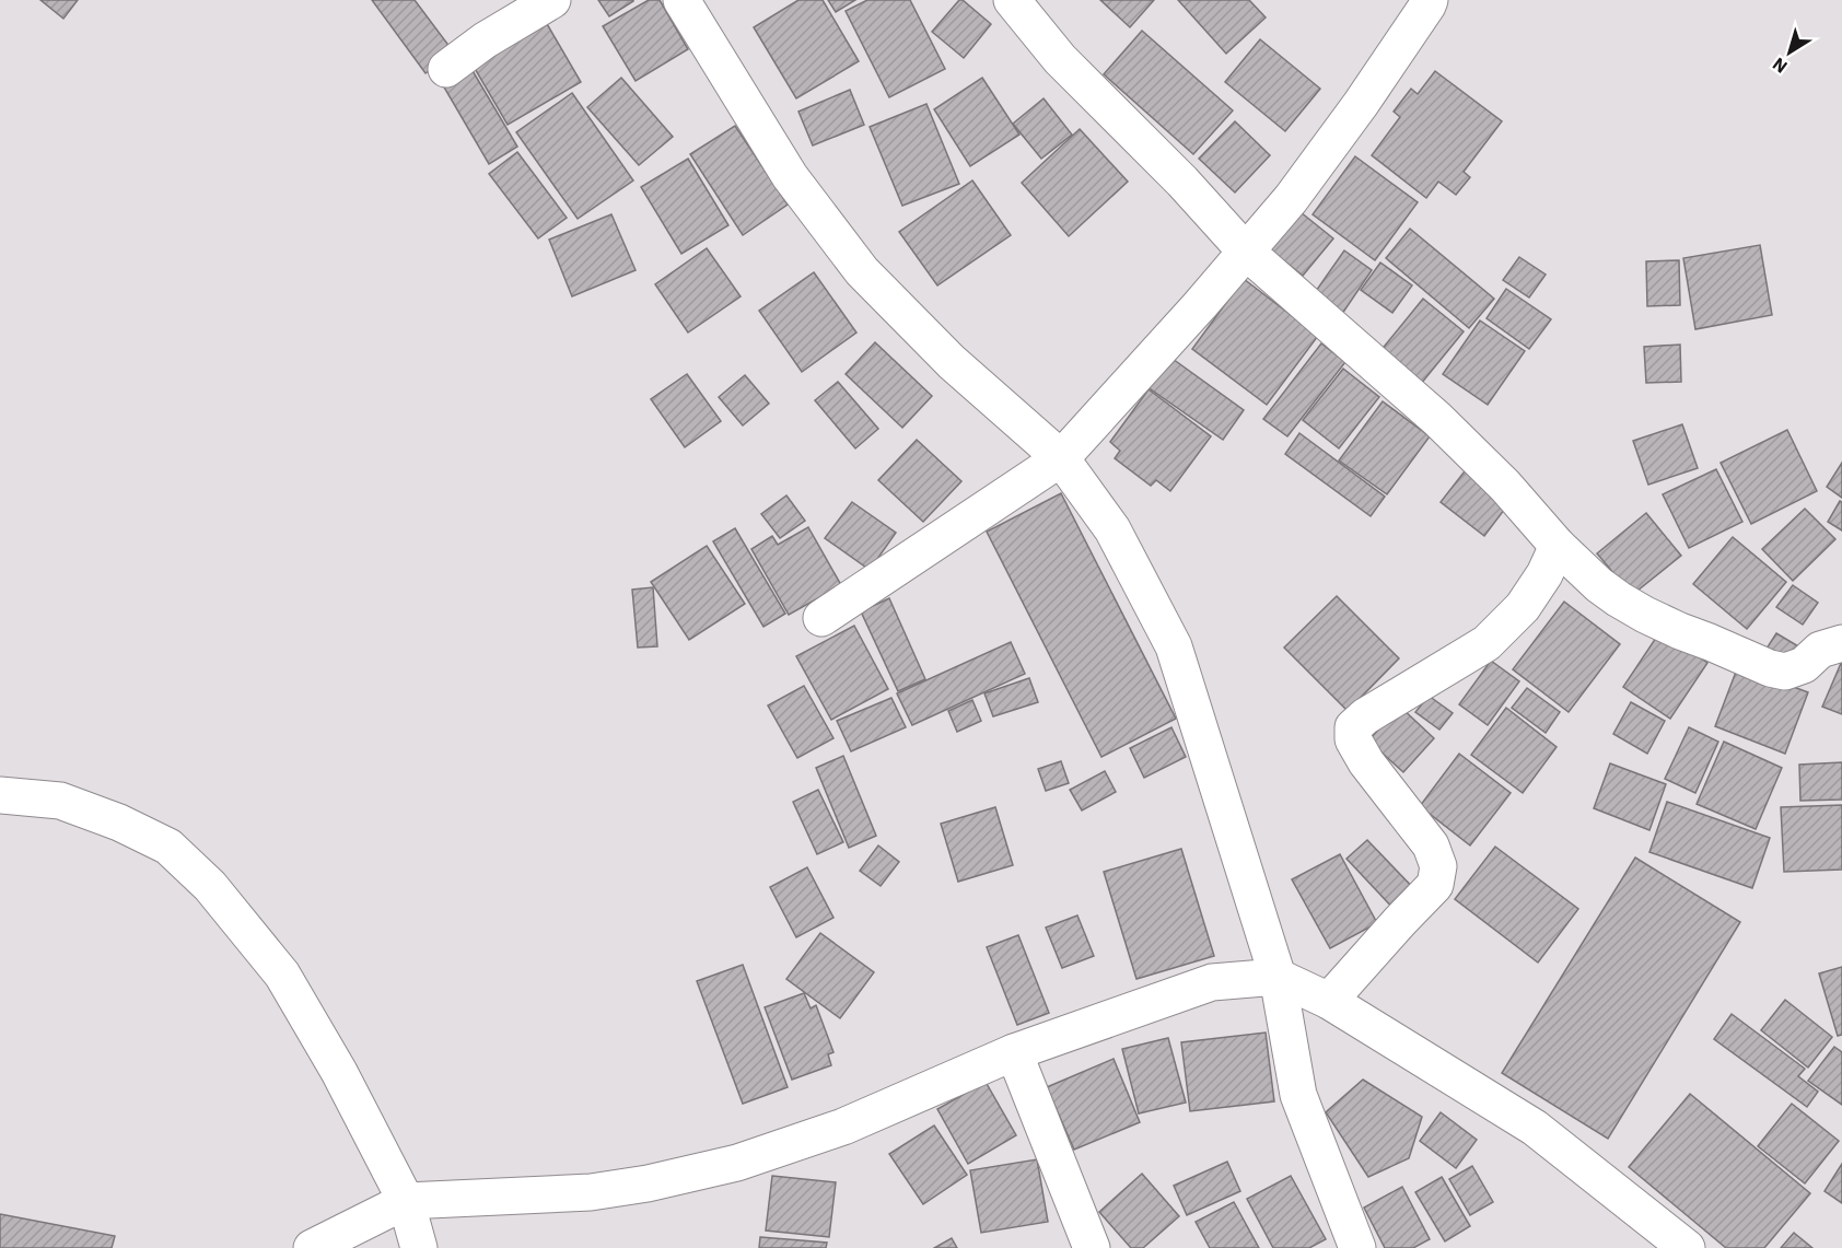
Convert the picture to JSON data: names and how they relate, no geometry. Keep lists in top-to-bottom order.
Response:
{
  "north": "bottom left"
}
